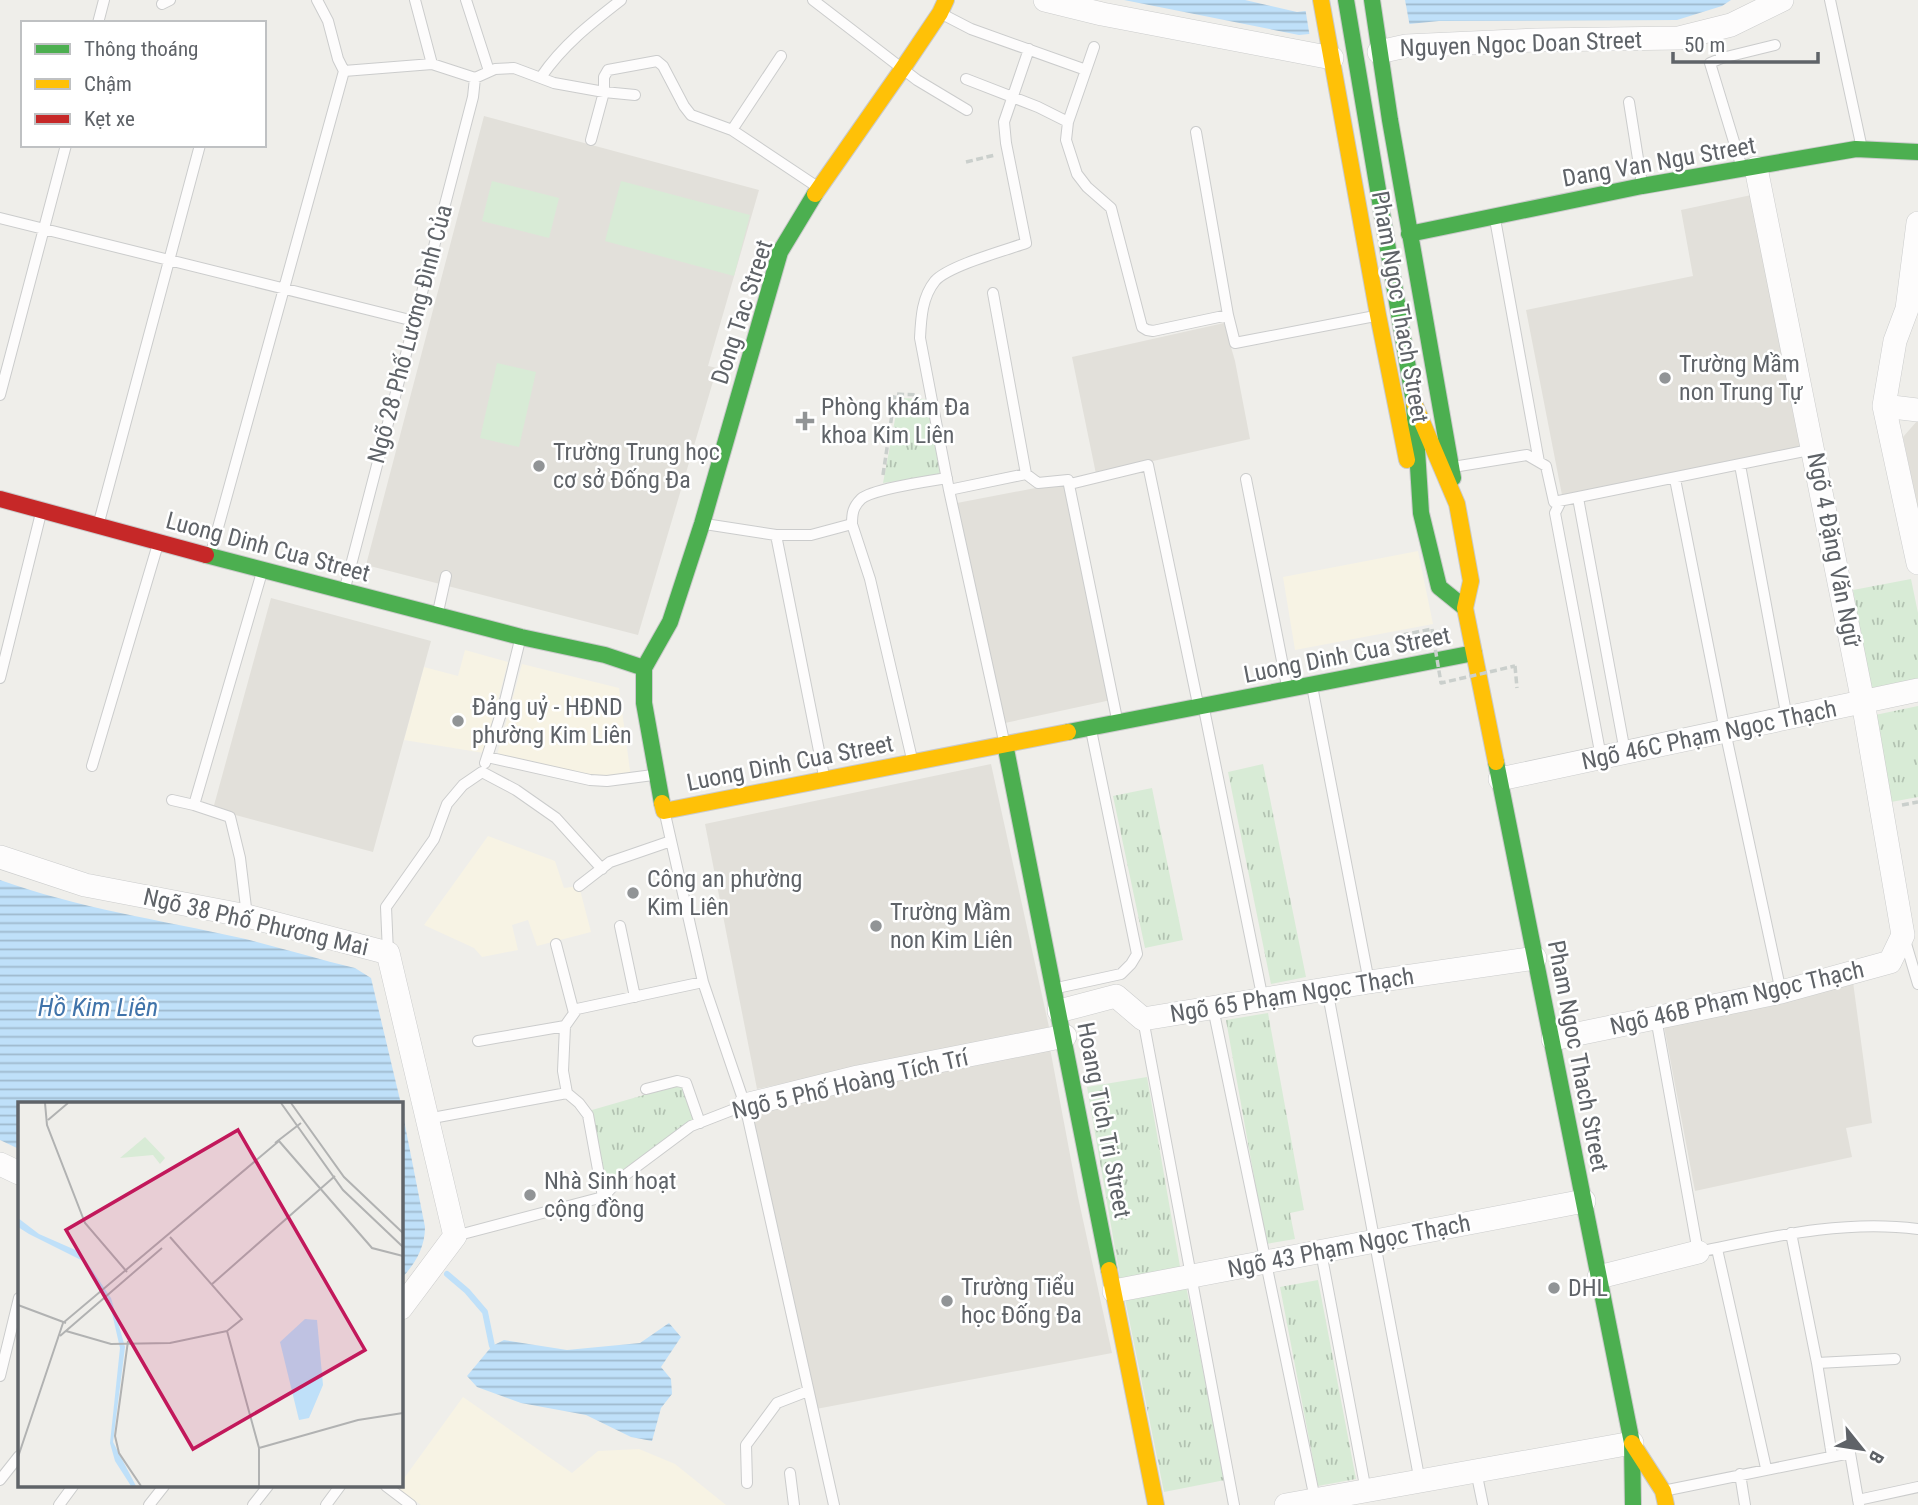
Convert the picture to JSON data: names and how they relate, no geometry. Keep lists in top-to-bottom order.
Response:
{
  "streets": {
    "street": [
      "Nguyen Ngoc Doan Street",
      "Dang Van Ngu Street",
      "Pham Ngoc Thach Street",
      "Dong Tac Street",
      "Luong Dinh Cua Street",
      "Ngõ 4 Đặng Văn Ngữ",
      "Ngõ 46C Phạm Ngọc Thạch",
      "Ngõ 38 Phố Phương Mai",
      "Ngõ 65 Phạm Ngọc Thạch",
      "Ngõ 46B Phạm Ngọc Thạch",
      "Ngõ 5 Phố Hoàng Tích Trí",
      "Hoang Tich Tri Street",
      "Ngõ 43 Phạm Ngọc Thạch"
    ],
    "lane": ["Ngõ 28 Phố Lương Đình Của"]
  },
  "crossings": [
    ["Nguyen Ngoc Doan Street", "Pham Ngoc Thach Street"],
    ["Dang Van Ngu Street", "Pham Ngoc Thach Street"],
    ["Dang Van Ngu Street", "Ngõ 4 Đặng Văn Ngữ"],
    ["Pham Ngoc Thach Street", "Luong Dinh Cua Street"],
    ["Pham Ngoc Thach Street", "Ngõ 46C Phạm Ngọc Thạch"],
    ["Pham Ngoc Thach Street", "Ngõ 65 Phạm Ngọc Thạch"],
    ["Pham Ngoc Thach Street", "Ngõ 46B Phạm Ngọc Thạch"],
    ["Pham Ngoc Thach Street", "Ngõ 43 Phạm Ngọc Thạch"],
    ["Dong Tac Street", "Luong Dinh Cua Street"],
    ["Ngõ 28 Phố Lương Đình Của", "Luong Dinh Cua Street"],
    ["Luong Dinh Cua Street", "Hoang Tich Tri Street"],
    ["Ngõ 4 Đặng Văn Ngữ", "Ngõ 46C Phạm Ngọc Thạch"],
    ["Ngõ 4 Đặng Văn Ngữ", "Ngõ 46B Phạm Ngọc Thạch"],
    ["Ngõ 38 Phố Phương Mai", "Ngõ 5 Phố Hoàng Tích Trí"],
    ["Ngõ 65 Phạm Ngọc Thạch", "Hoang Tich Tri Street"],
    ["Ngõ 5 Phố Hoàng Tích Trí", "Hoang Tich Tri Street"],
    ["Hoang Tich Tri Street", "Ngõ 43 Phạm Ngọc Thạch"]
  ],
  "water": ["Hồ Kim Liên"],
  "places": {
    "other": [
      "Trường Mầm non Trung Tự",
      "Trường Trung học cơ sở Đống Đa",
      "Đảng uỷ - HĐND phường Kim Liên",
      "Công an phường Kim Liên",
      "Trường Mầm non Kim Liên",
      "Nhà Sinh hoạt cộng đồng",
      "DHL",
      "Trường Tiểu học Đống Đa"
    ],
    "health": ["Phòng khám Đa khoa Kim Liên"]
  },
  "legend": ["Thông thoáng", "Chậm", "Kẹt xe"],
  "scale_bar": "50 m",
  "north": "bottom right"
}
